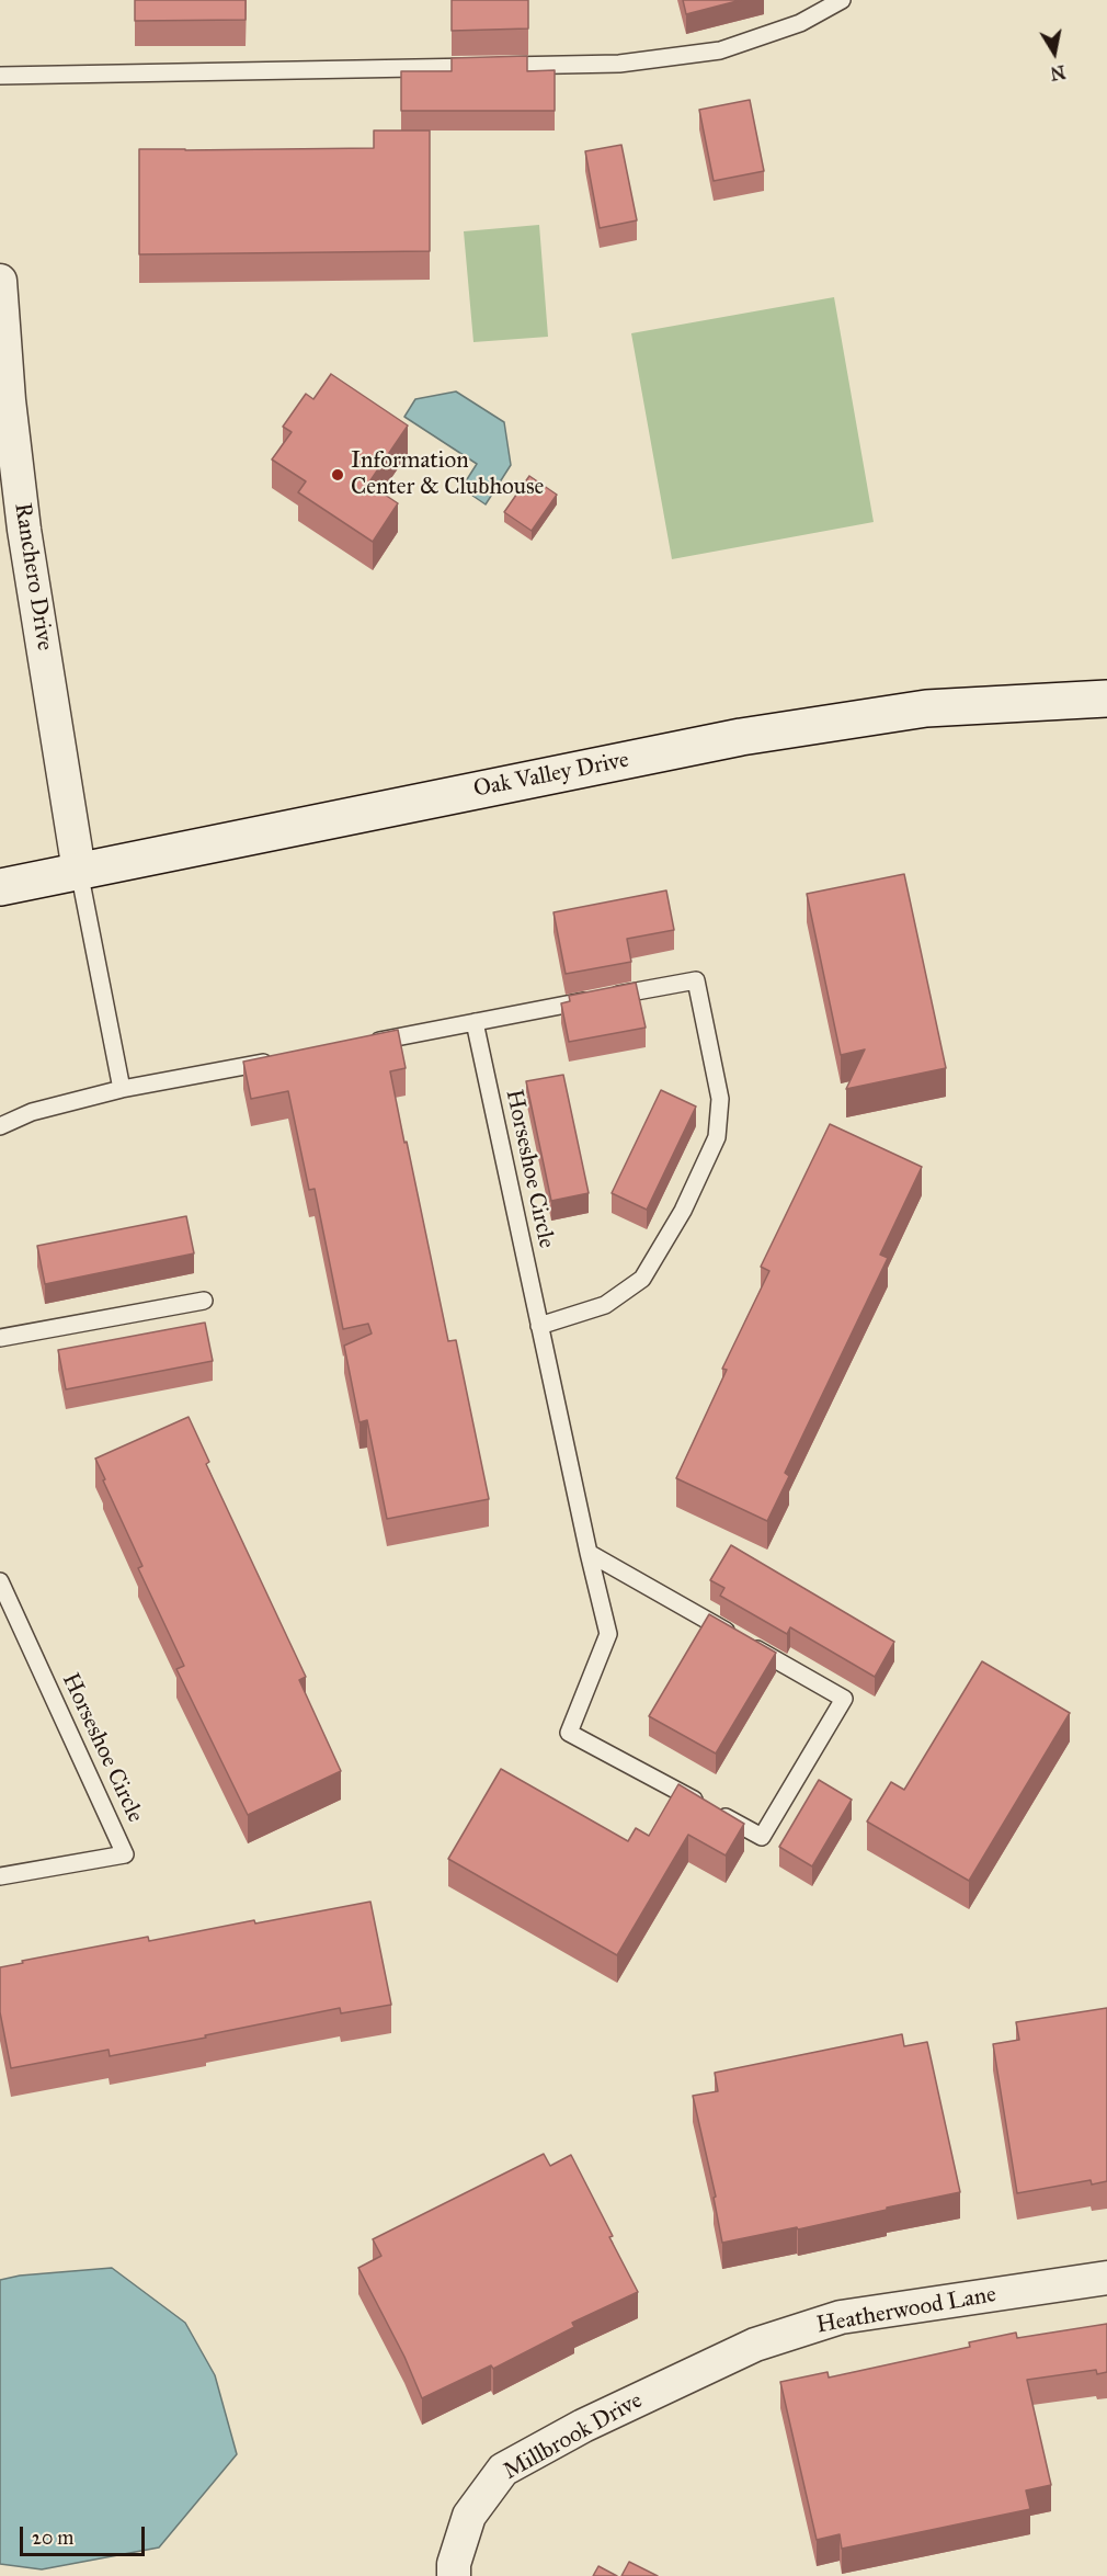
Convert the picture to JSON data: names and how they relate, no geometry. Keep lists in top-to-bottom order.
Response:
{
  "streets": {
    "street": [
      "Ranchero Drive",
      "Oak Valley Drive",
      "Heatherwood Lane",
      "Millbrook Drive"
    ],
    "lane": ["Horseshoe Circle"]
  },
  "crossings": [
    ["Ranchero Drive", "Oak Valley Drive"],
    ["Heatherwood Lane", "Millbrook Drive"]
  ],
  "places": ["Information Center & Clubhouse"],
  "scale_bar": "20 m",
  "north": "bottom"
}
